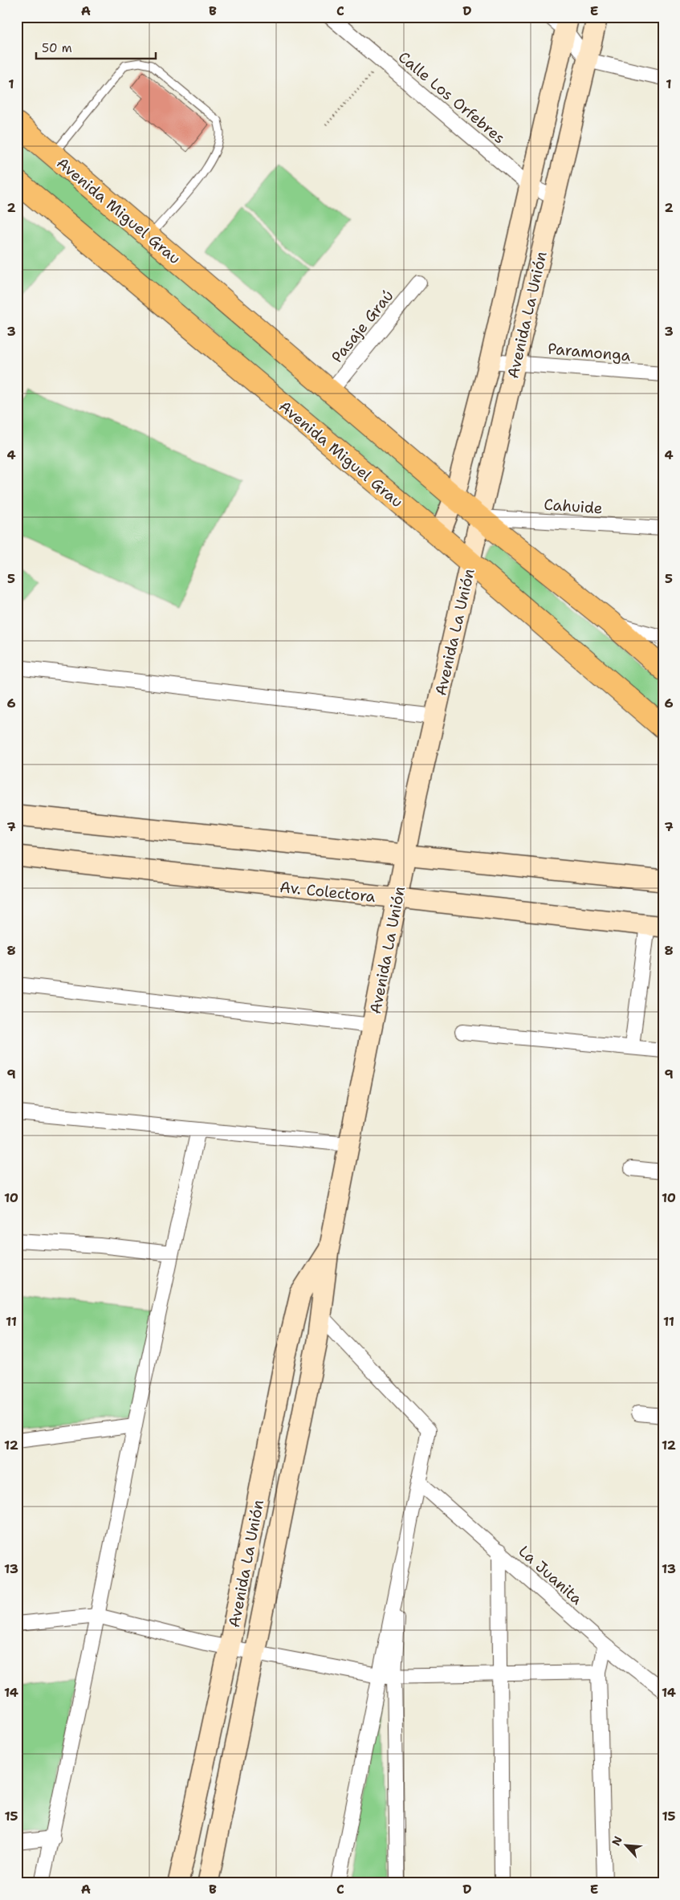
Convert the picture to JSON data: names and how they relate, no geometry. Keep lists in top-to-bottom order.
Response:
{
  "streets": {
    "main road": ["Avenida Miguel Grau"],
    "street": [
      "Calle Los Orfebres",
      "Avenida La Unión",
      "Pasaje Graú",
      "Paramonga",
      "Cahuide",
      "Av. Colectora",
      "La Juanita"
    ]
  },
  "crossings": [
    ["Calle Los Orfebres", "Avenida La Unión"],
    ["Avenida Miguel Grau", "Avenida La Unión"],
    ["Avenida Miguel Grau", "Pasaje Graú"],
    ["Avenida Miguel Grau", "Cahuide"],
    ["Avenida La Unión", "Paramonga"],
    ["Avenida La Unión", "Cahuide"],
    ["Avenida La Unión", "Av. Colectora"]
  ],
  "scale_bar": "50 m",
  "north": "top left",
  "grid": {
    "columns": [
      "A",
      "B",
      "C",
      "D",
      "E"
    ],
    "rows": [
      "1",
      "2",
      "3",
      "4",
      "5",
      "6",
      "7",
      "8",
      "9",
      "10",
      "11",
      "12",
      "13",
      "14",
      "15"
    ]
  }
}
